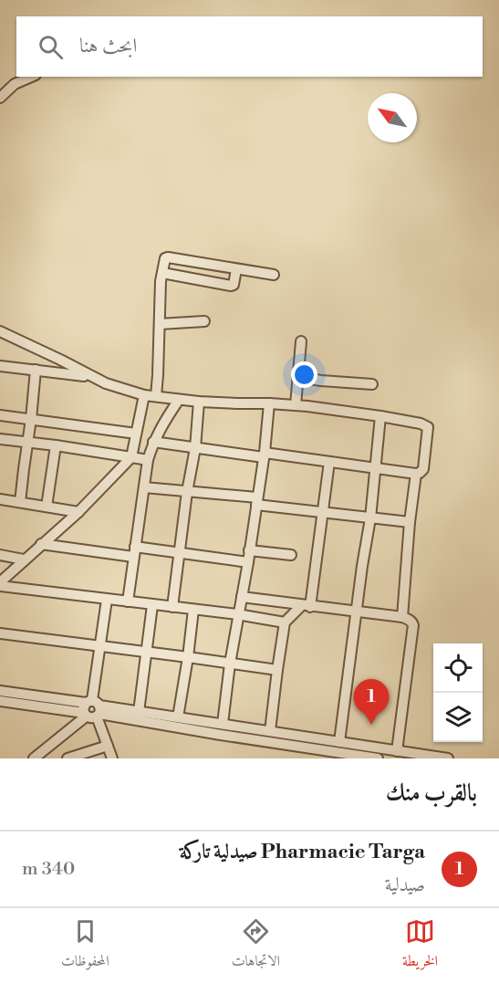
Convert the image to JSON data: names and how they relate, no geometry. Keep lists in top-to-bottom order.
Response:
{
  "north": "top left",
  "page": {
    "search": "ابحث هنا",
    "pins": "1",
    "heading": "بالقرب منك",
    "list": [
      {
        "mark": "1",
        "name": "Pharmacie Targa صيدلية تاركة",
        "note": "صيدلية",
        "value": "340 m"
      }
    ],
    "nav": ["الخريطة", "الاتجاهات", "المحفوظات"]
  }
}
